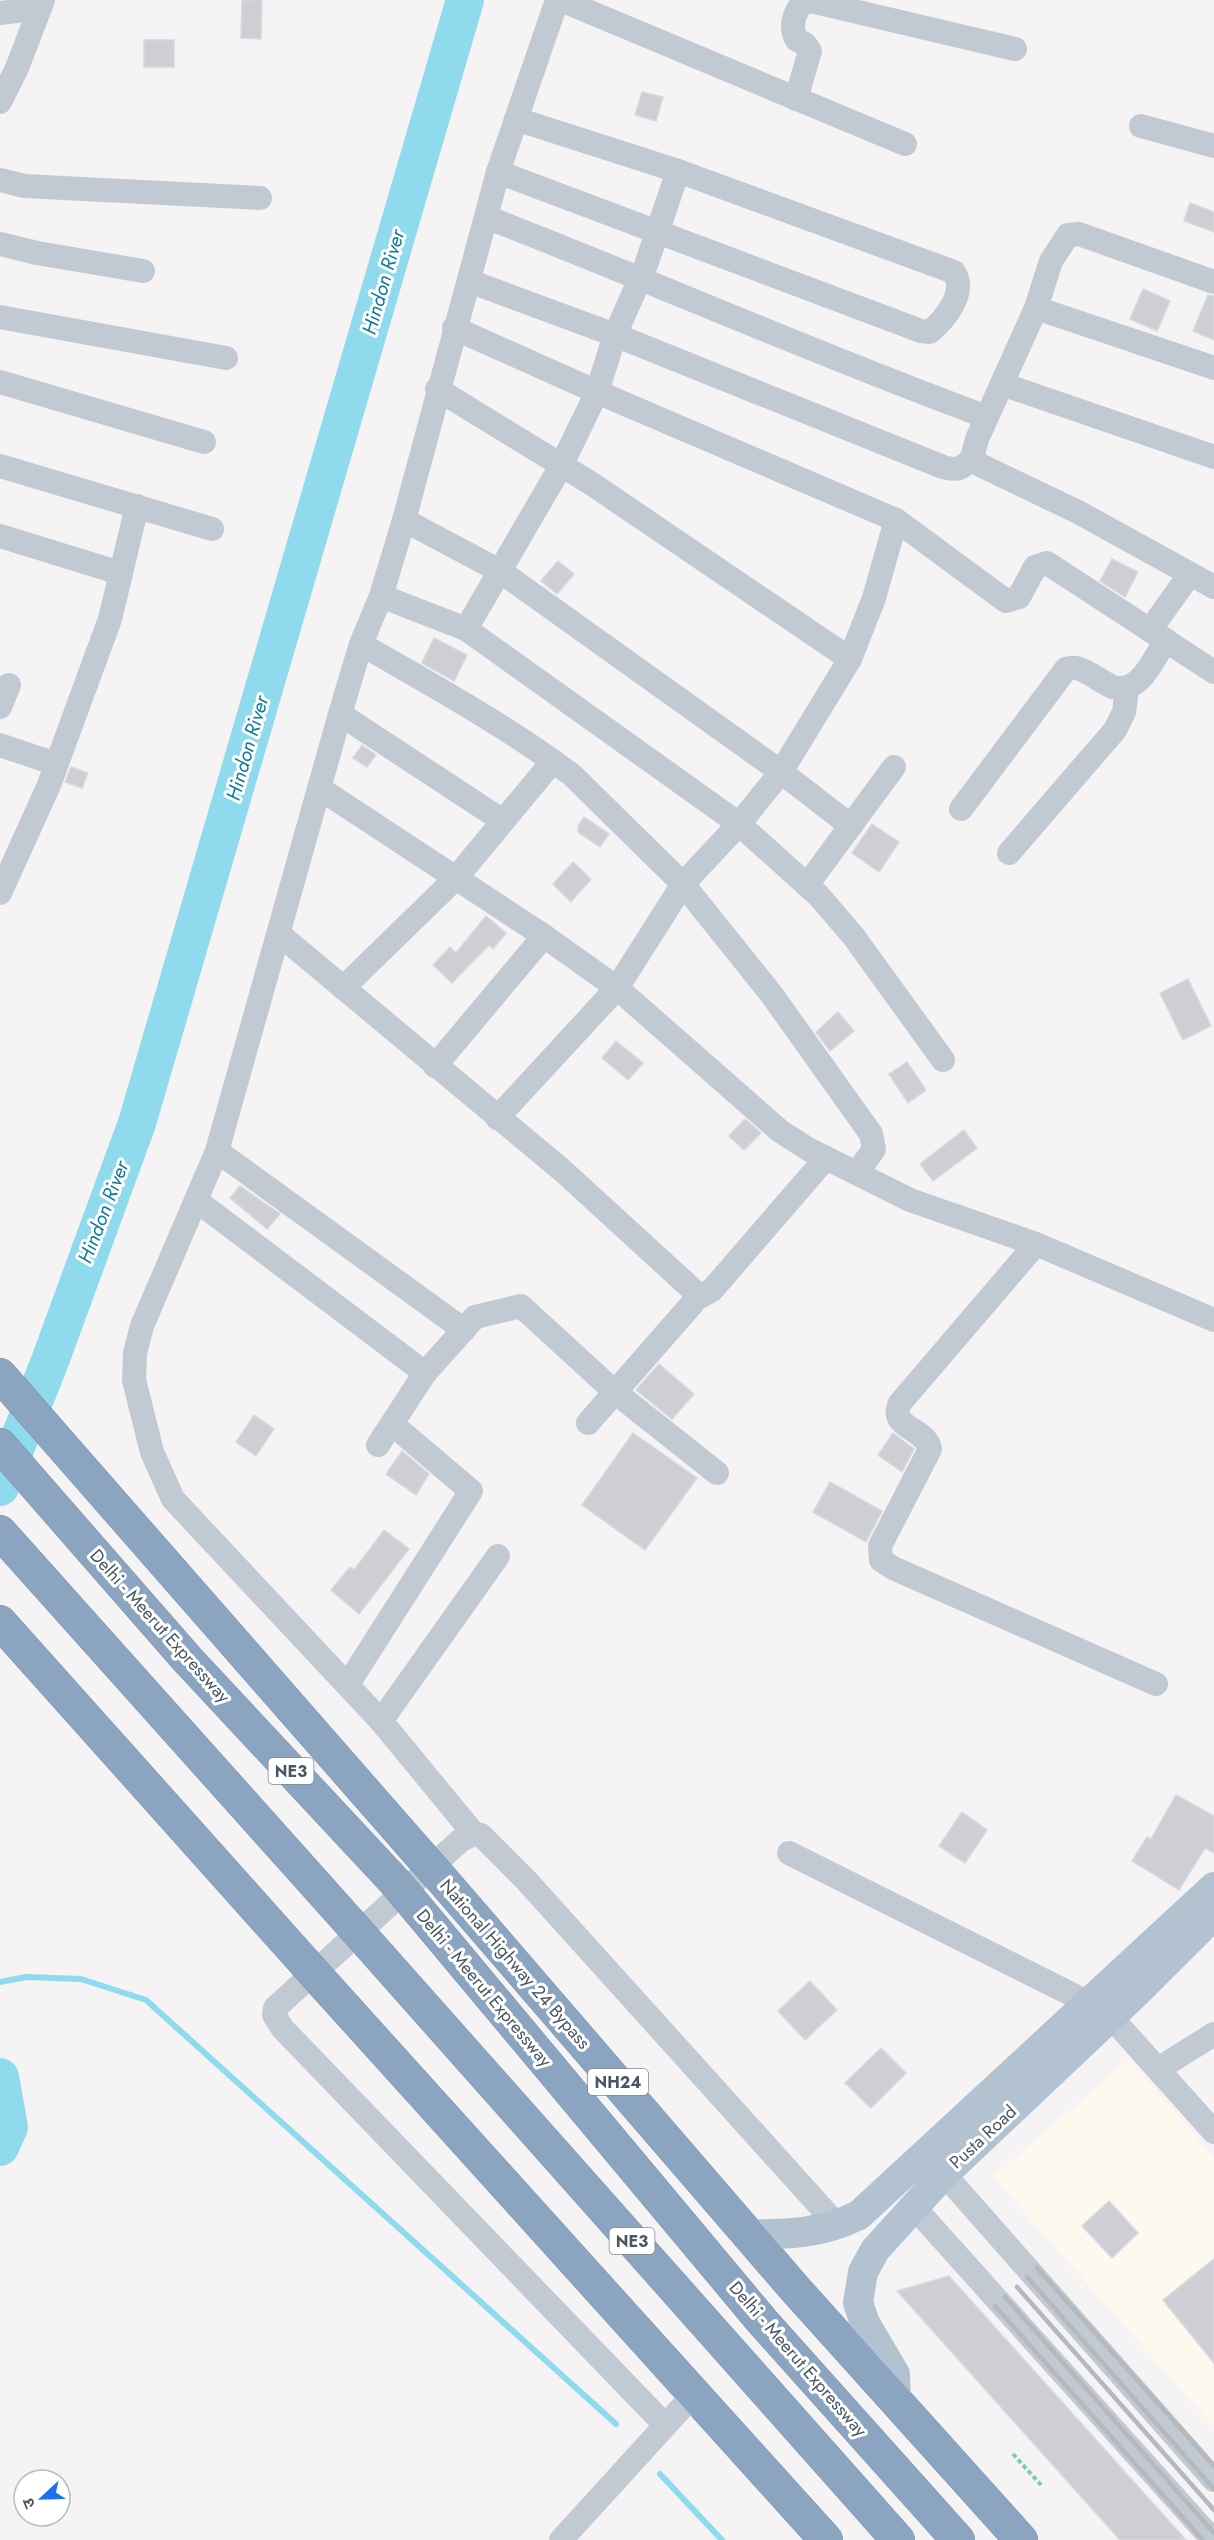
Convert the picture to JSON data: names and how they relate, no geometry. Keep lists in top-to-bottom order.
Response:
{
  "streets": {
    "highway": [
      "Delhi - Meerut Expressway",
      "NE3",
      "National Highway 24 Bypass",
      "NH24"
    ],
    "main road": ["Pusta Road"]
  },
  "crossings": [
    ["National Highway 24 Bypass", "Pusta Road"]
  ],
  "water": ["Hindon River"],
  "north": "left"
}
